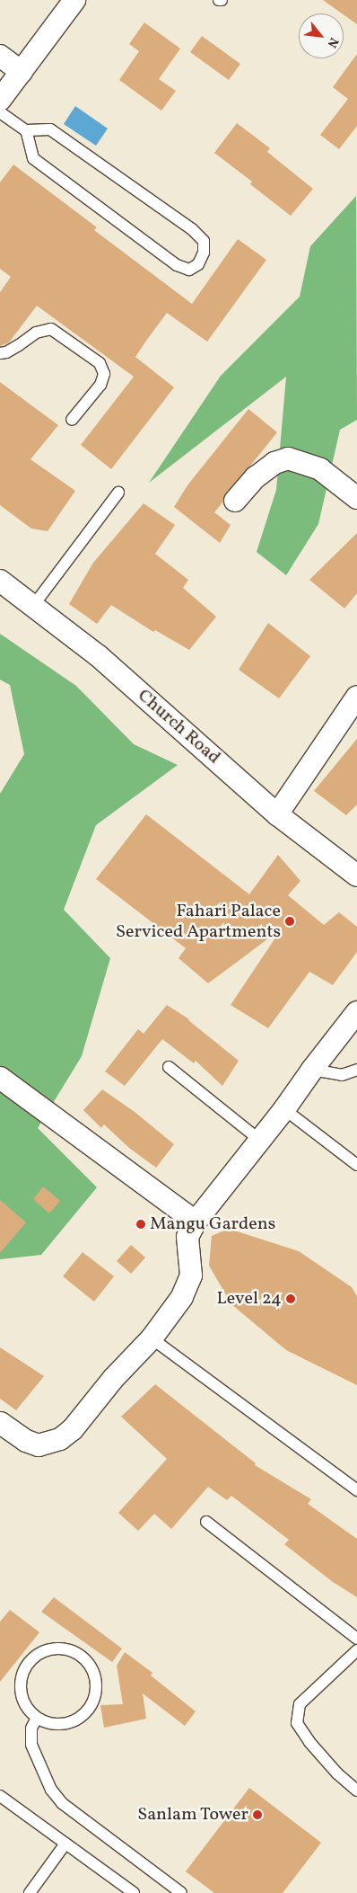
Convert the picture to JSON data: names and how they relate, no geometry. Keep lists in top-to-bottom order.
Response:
{
  "streets": {
    "street": ["Church Road"]
  },
  "places": [
    "Fahari Palace Serviced Apartments",
    "Mangu Gardens",
    "Level 24",
    "Sanlam Tower"
  ],
  "north": "bottom right"
}
